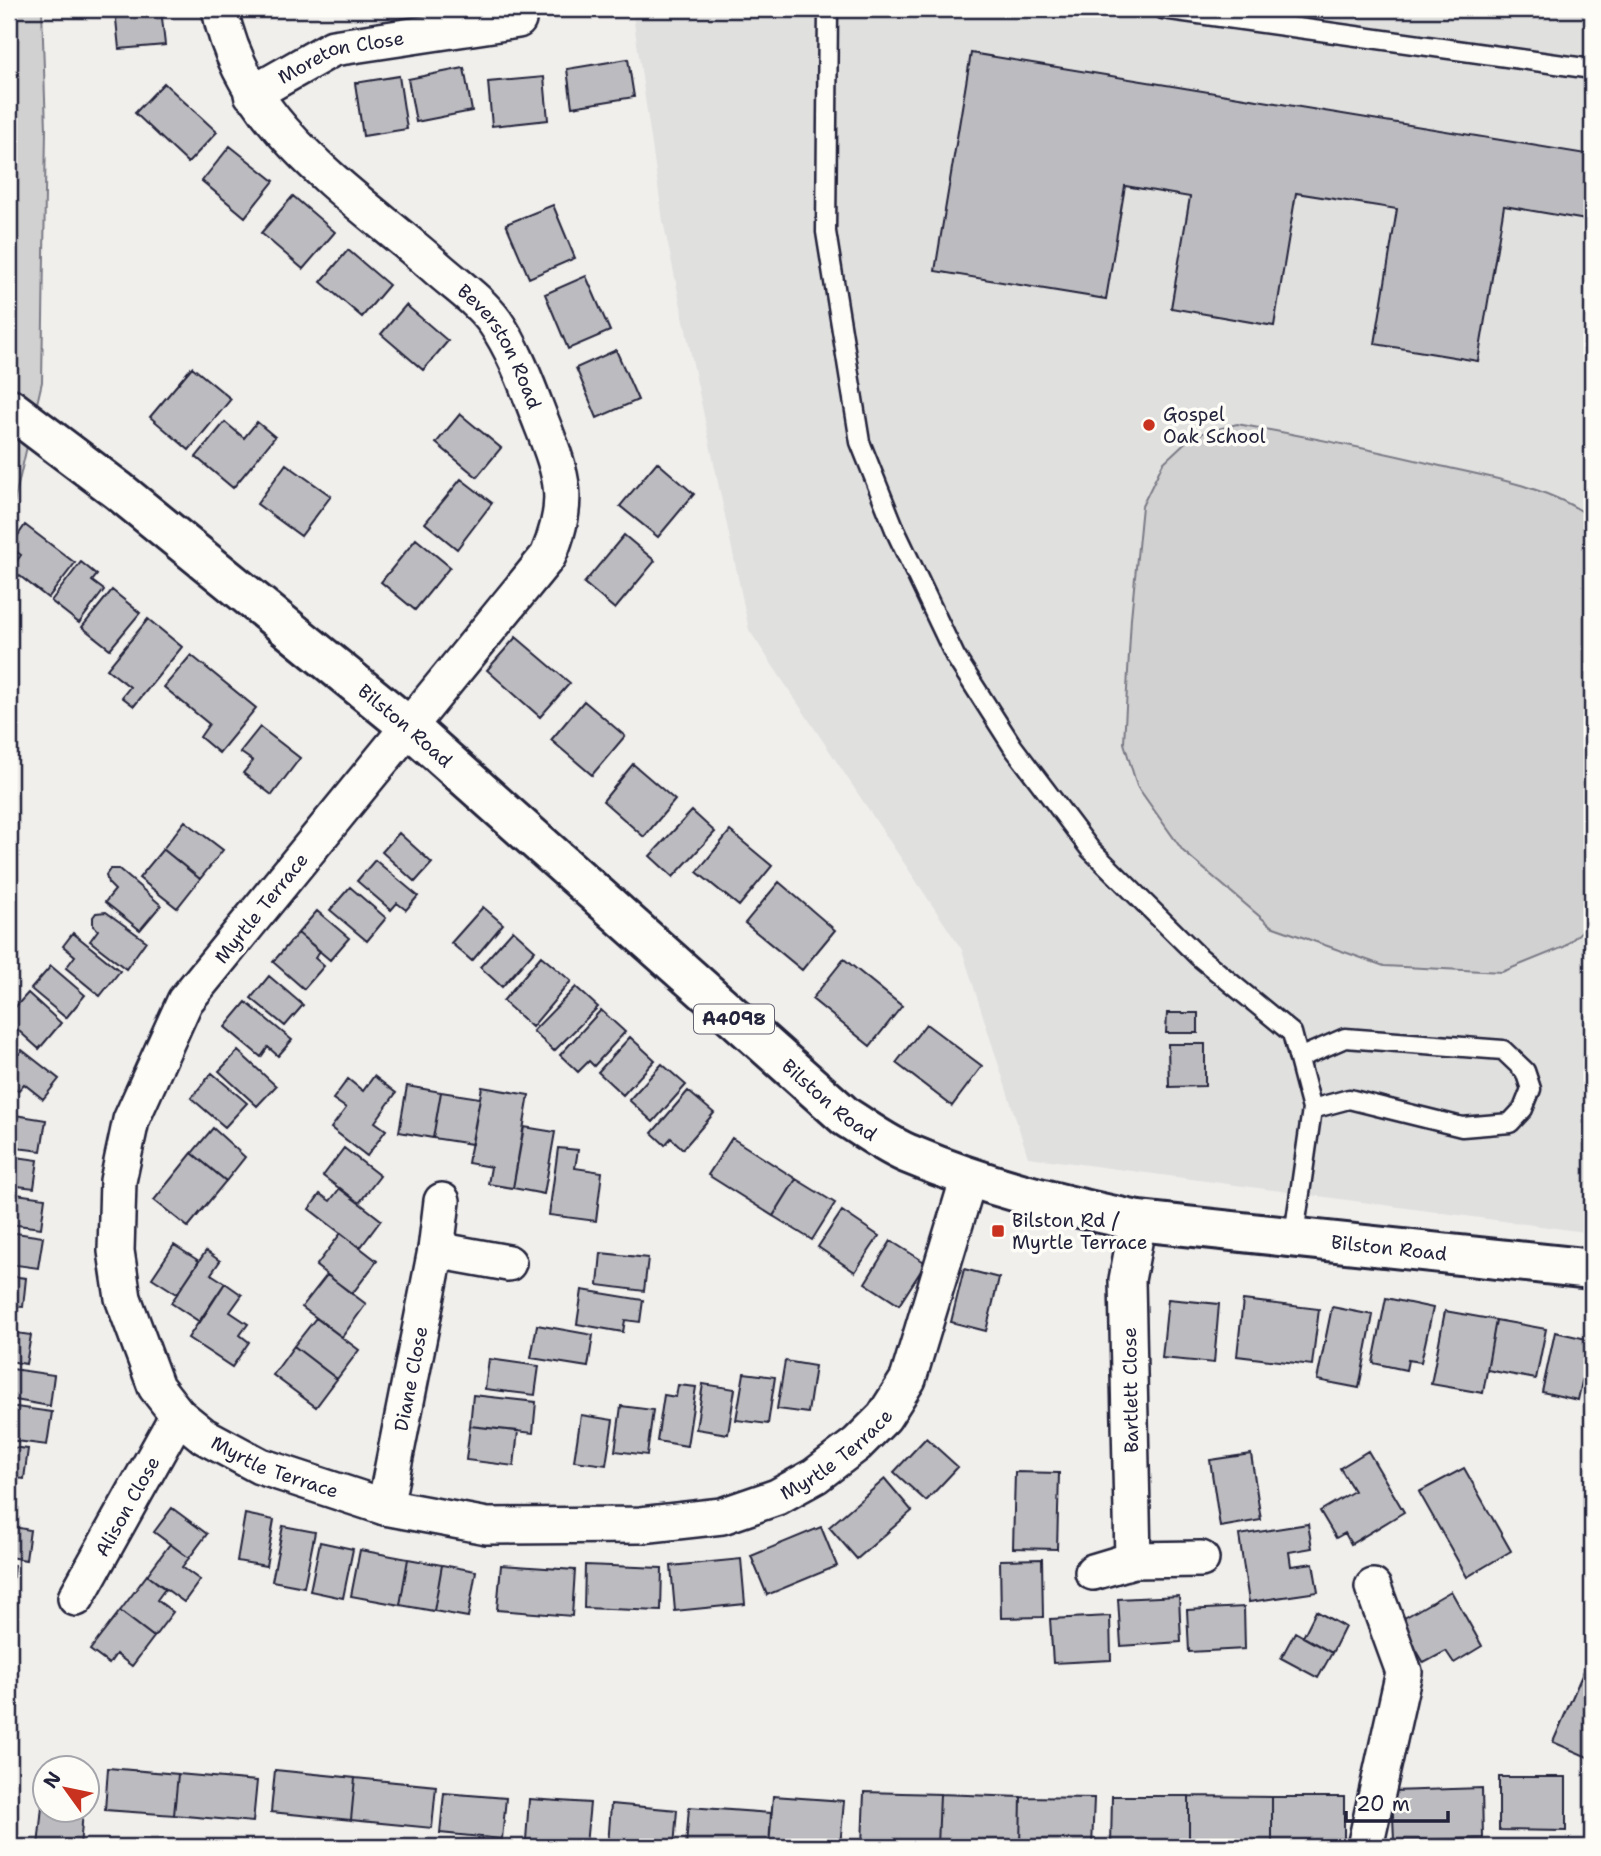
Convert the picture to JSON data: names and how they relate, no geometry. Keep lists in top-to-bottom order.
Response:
{
  "streets": {
    "main road": ["Bilston Road", "A4098"],
    "street": [
      "Moreton Close",
      "Beverston Road",
      "Myrtle Terrace",
      "Diane Close",
      "Bartlett Close",
      "Alison Close"
    ]
  },
  "crossings": [
    ["Moreton Close", "Beverston Road"],
    ["Beverston Road", "Bilston Road"],
    ["Beverston Road", "Myrtle Terrace"],
    ["Bilston Road", "Myrtle Terrace"],
    ["Bilston Road", "Bartlett Close"],
    ["Myrtle Terrace", "Diane Close"],
    ["Myrtle Terrace", "Alison Close"]
  ],
  "places": {
    "other": ["Gospel Oak School"],
    "transit": ["Bilston Rd / Myrtle Terrace"]
  },
  "scale_bar": "20 m",
  "north": "top left"
}
